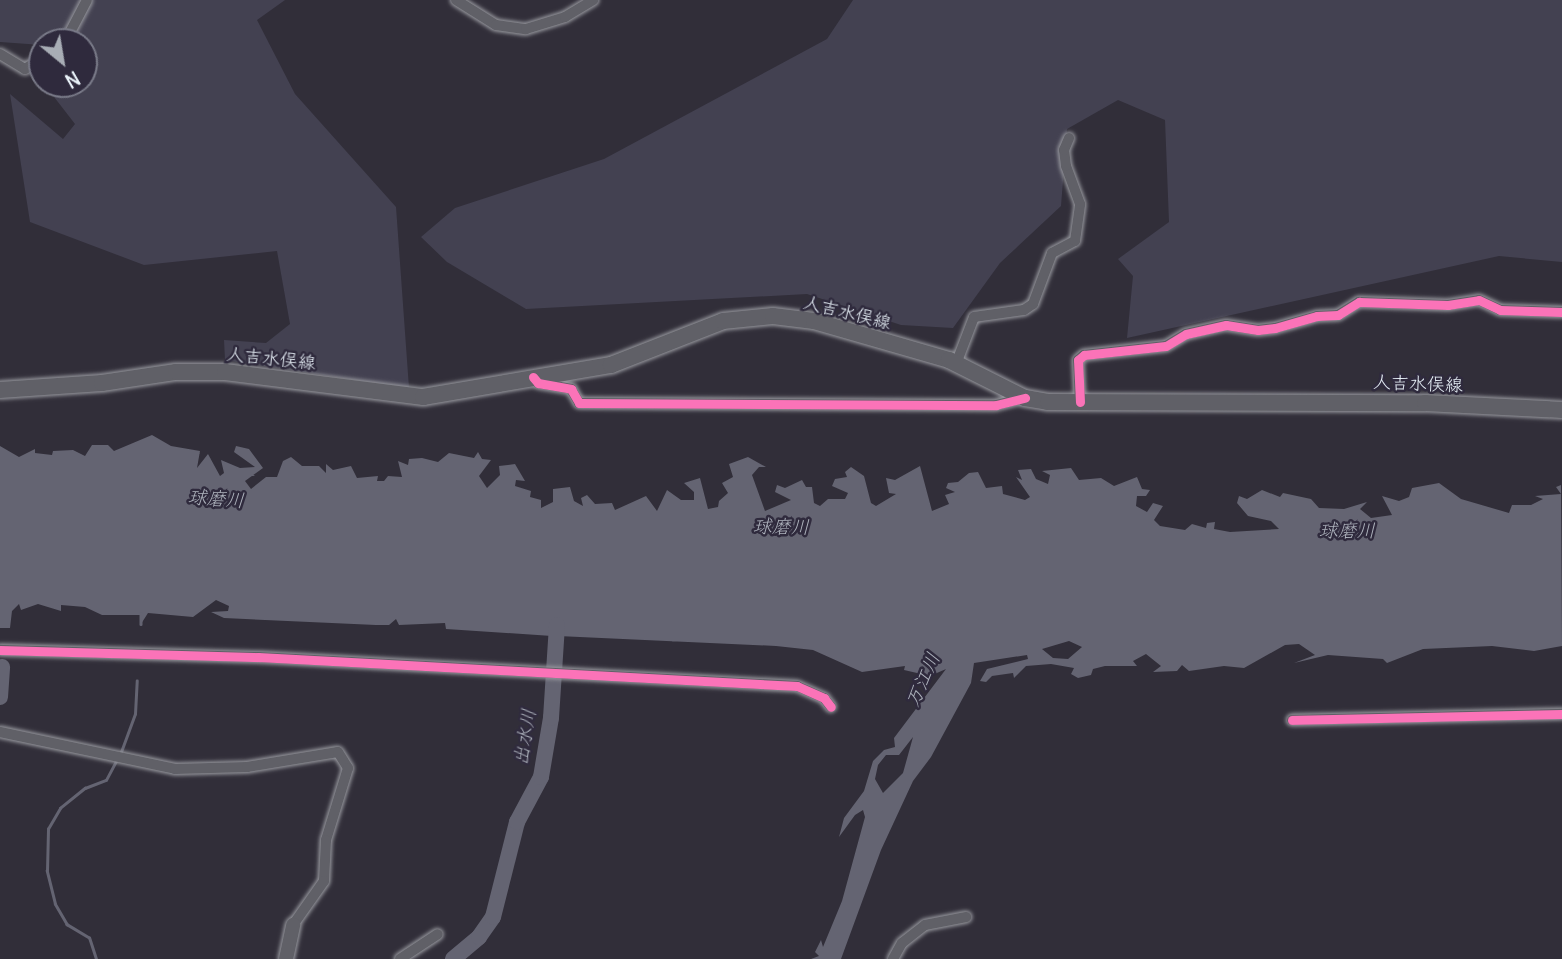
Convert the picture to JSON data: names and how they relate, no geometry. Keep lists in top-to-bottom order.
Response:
{
  "streets": {
    "main road": ["人吉水俣線"]
  },
  "water": ["球磨川", "万江川", "出水川"],
  "north": "bottom right"
}
